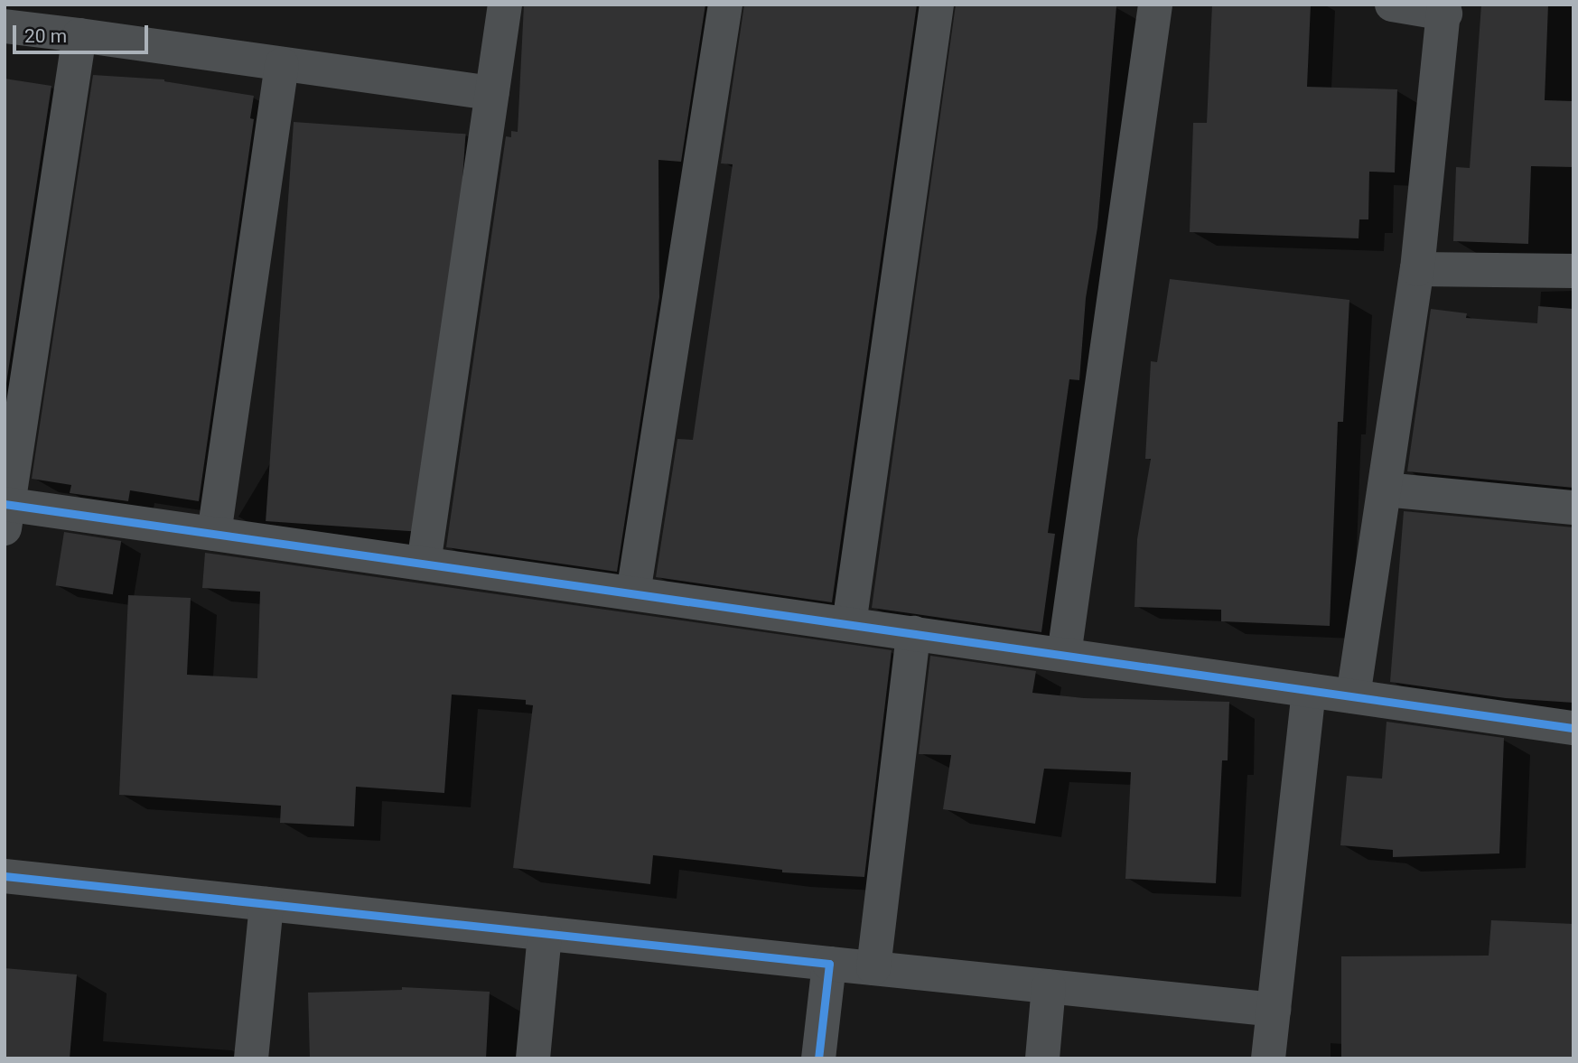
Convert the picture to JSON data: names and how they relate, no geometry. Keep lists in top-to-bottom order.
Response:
{
  "scale_bar": "20 m"
}
